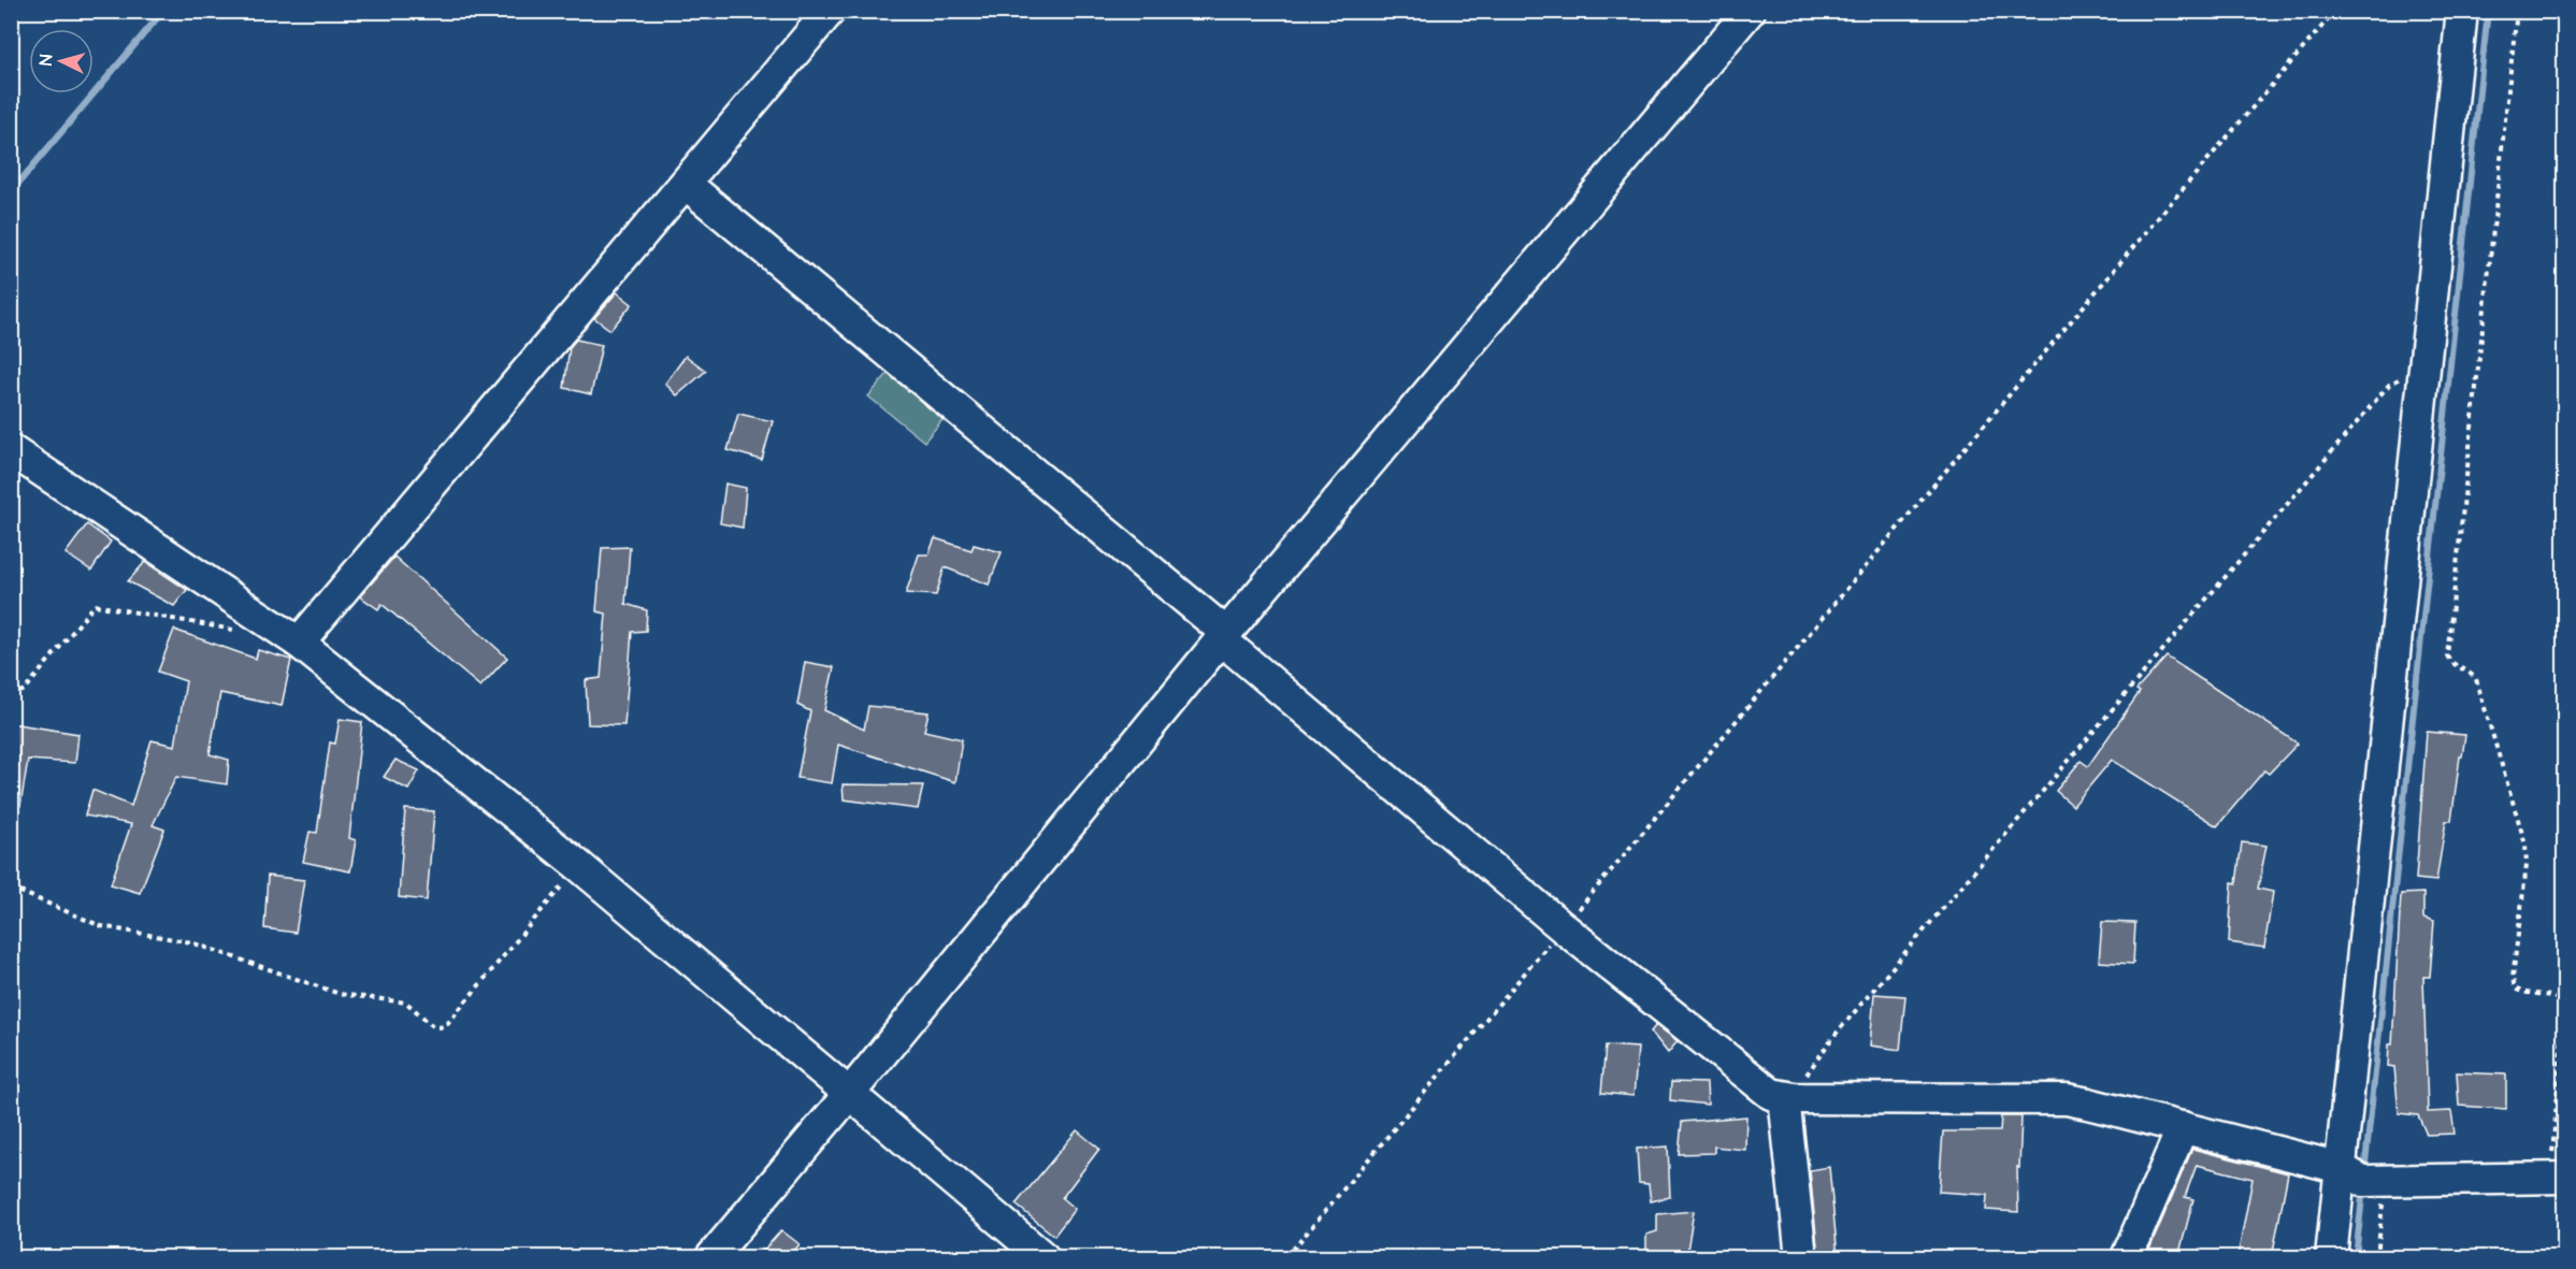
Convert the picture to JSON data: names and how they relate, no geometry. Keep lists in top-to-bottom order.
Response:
{
  "north": "left"
}
